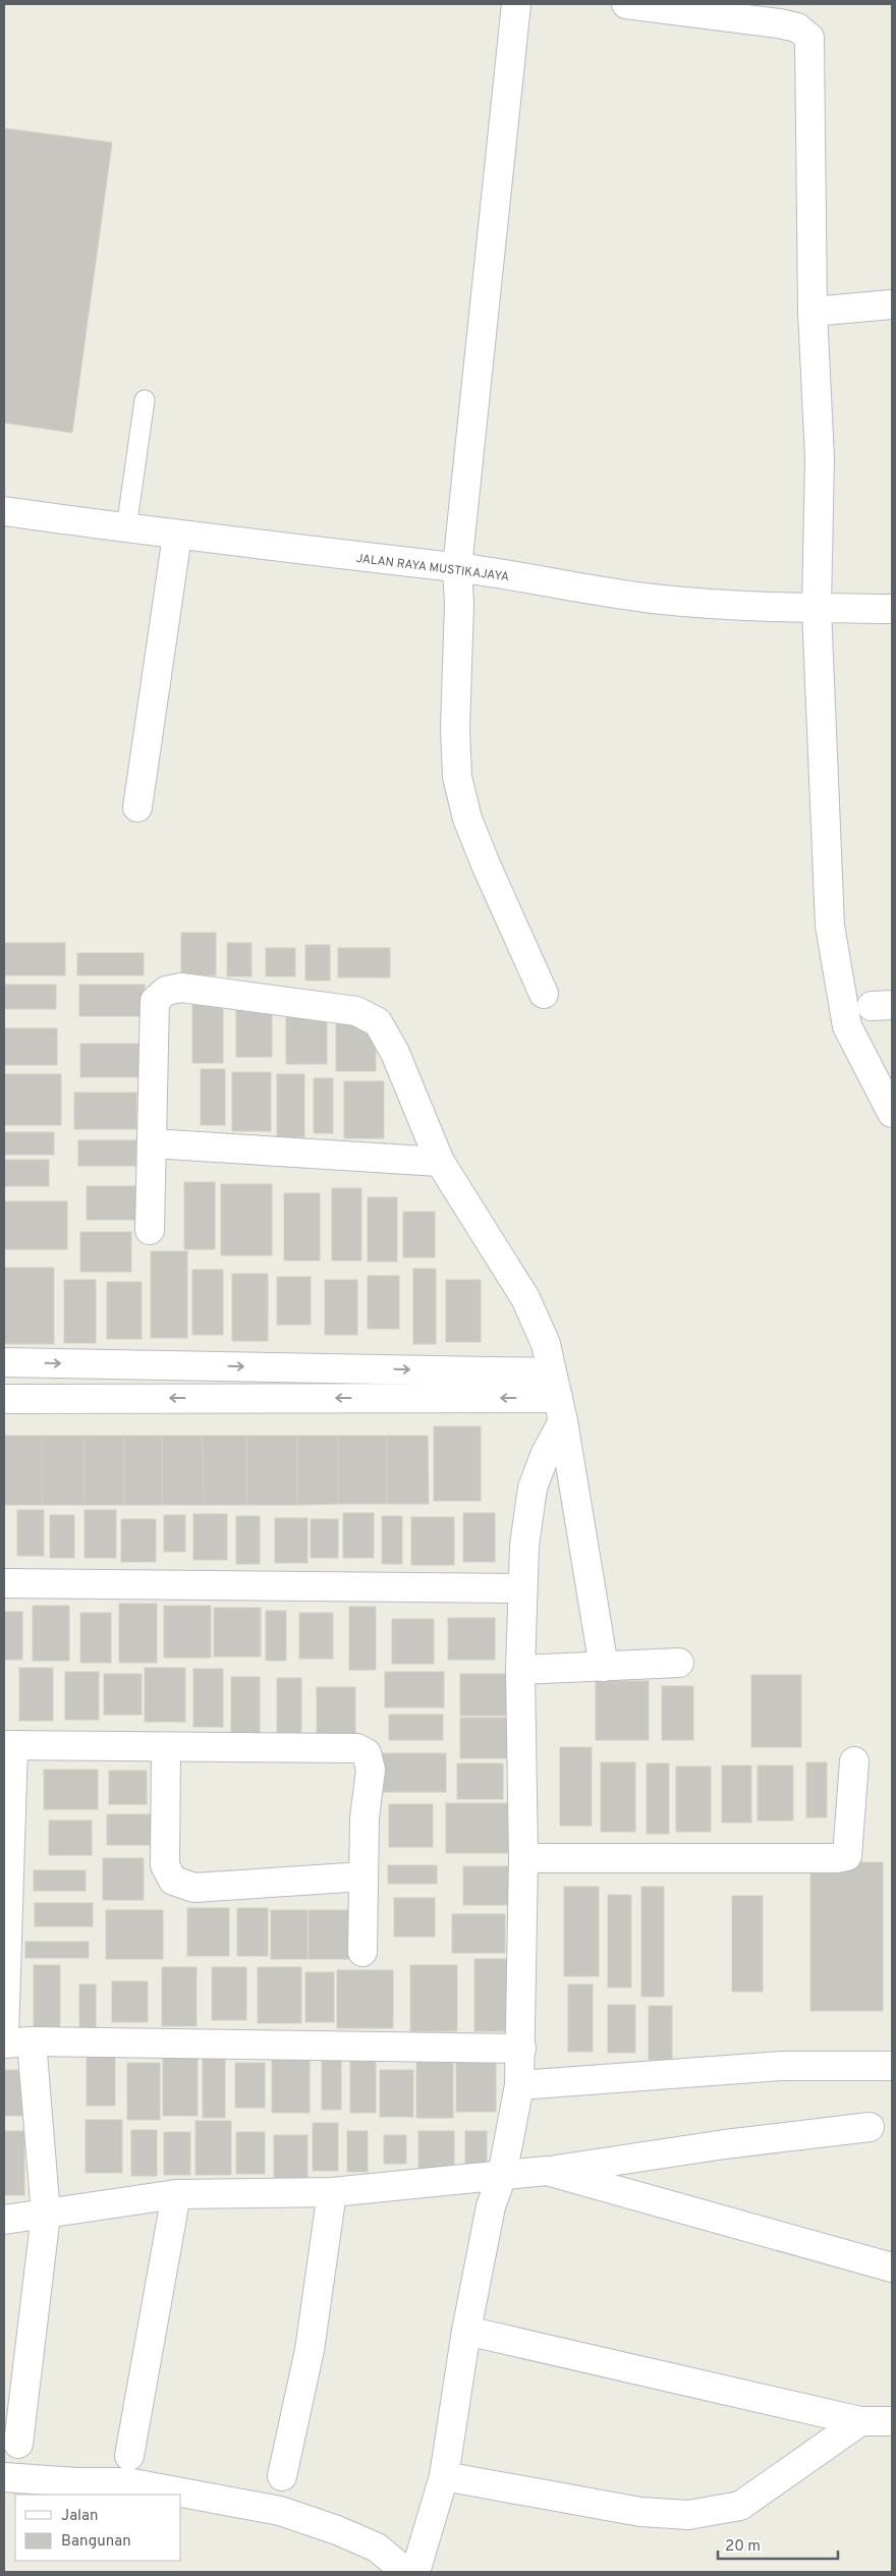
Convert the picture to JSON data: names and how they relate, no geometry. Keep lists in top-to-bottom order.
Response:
{
  "streets": {
    "street": ["JALAN RAYA MUSTIKAJAYA"]
  },
  "legend": ["Jalan", "Bangunan"],
  "scale_bar": "20 m"
}
